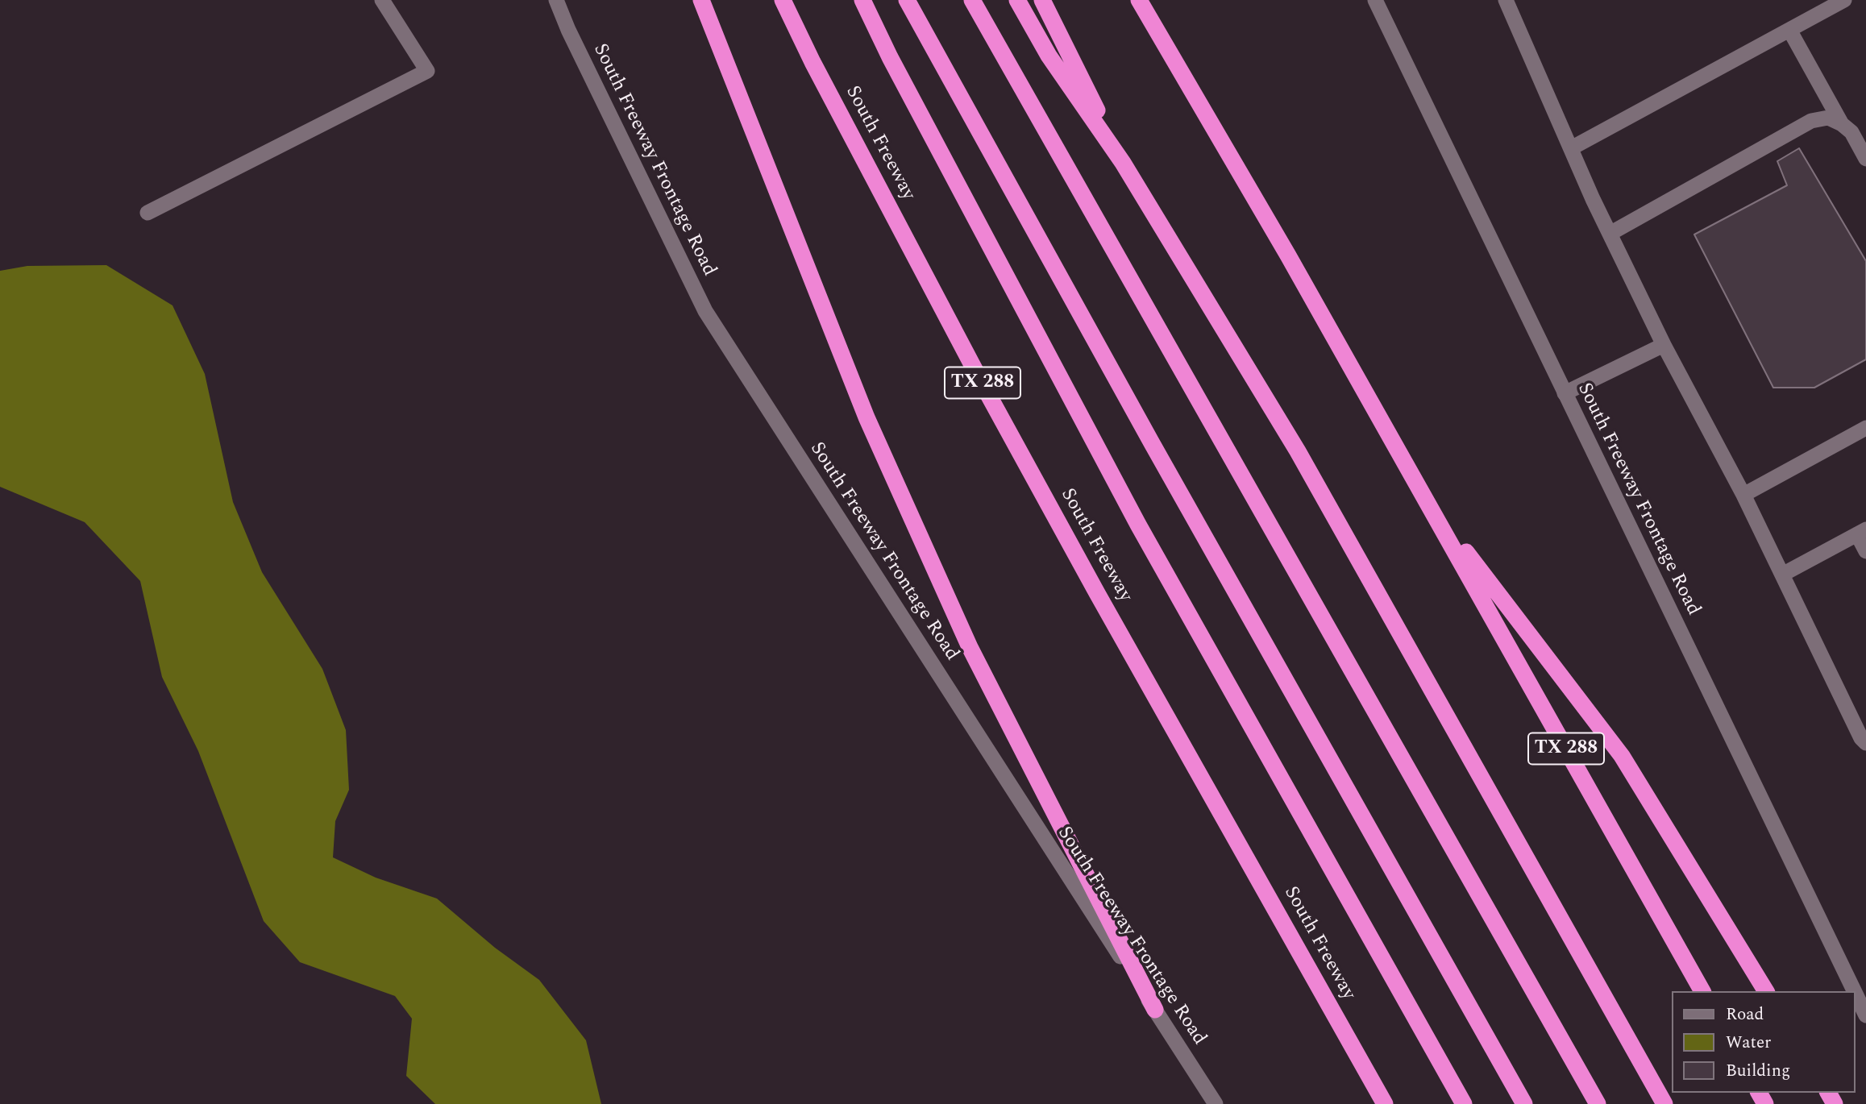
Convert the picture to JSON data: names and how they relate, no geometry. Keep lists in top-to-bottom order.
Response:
{
  "streets": {
    "highway": ["South Freeway", "TX 288"],
    "main road": ["South Freeway Frontage Road"]
  },
  "legend": ["Road", "Water", "Building"]
}
